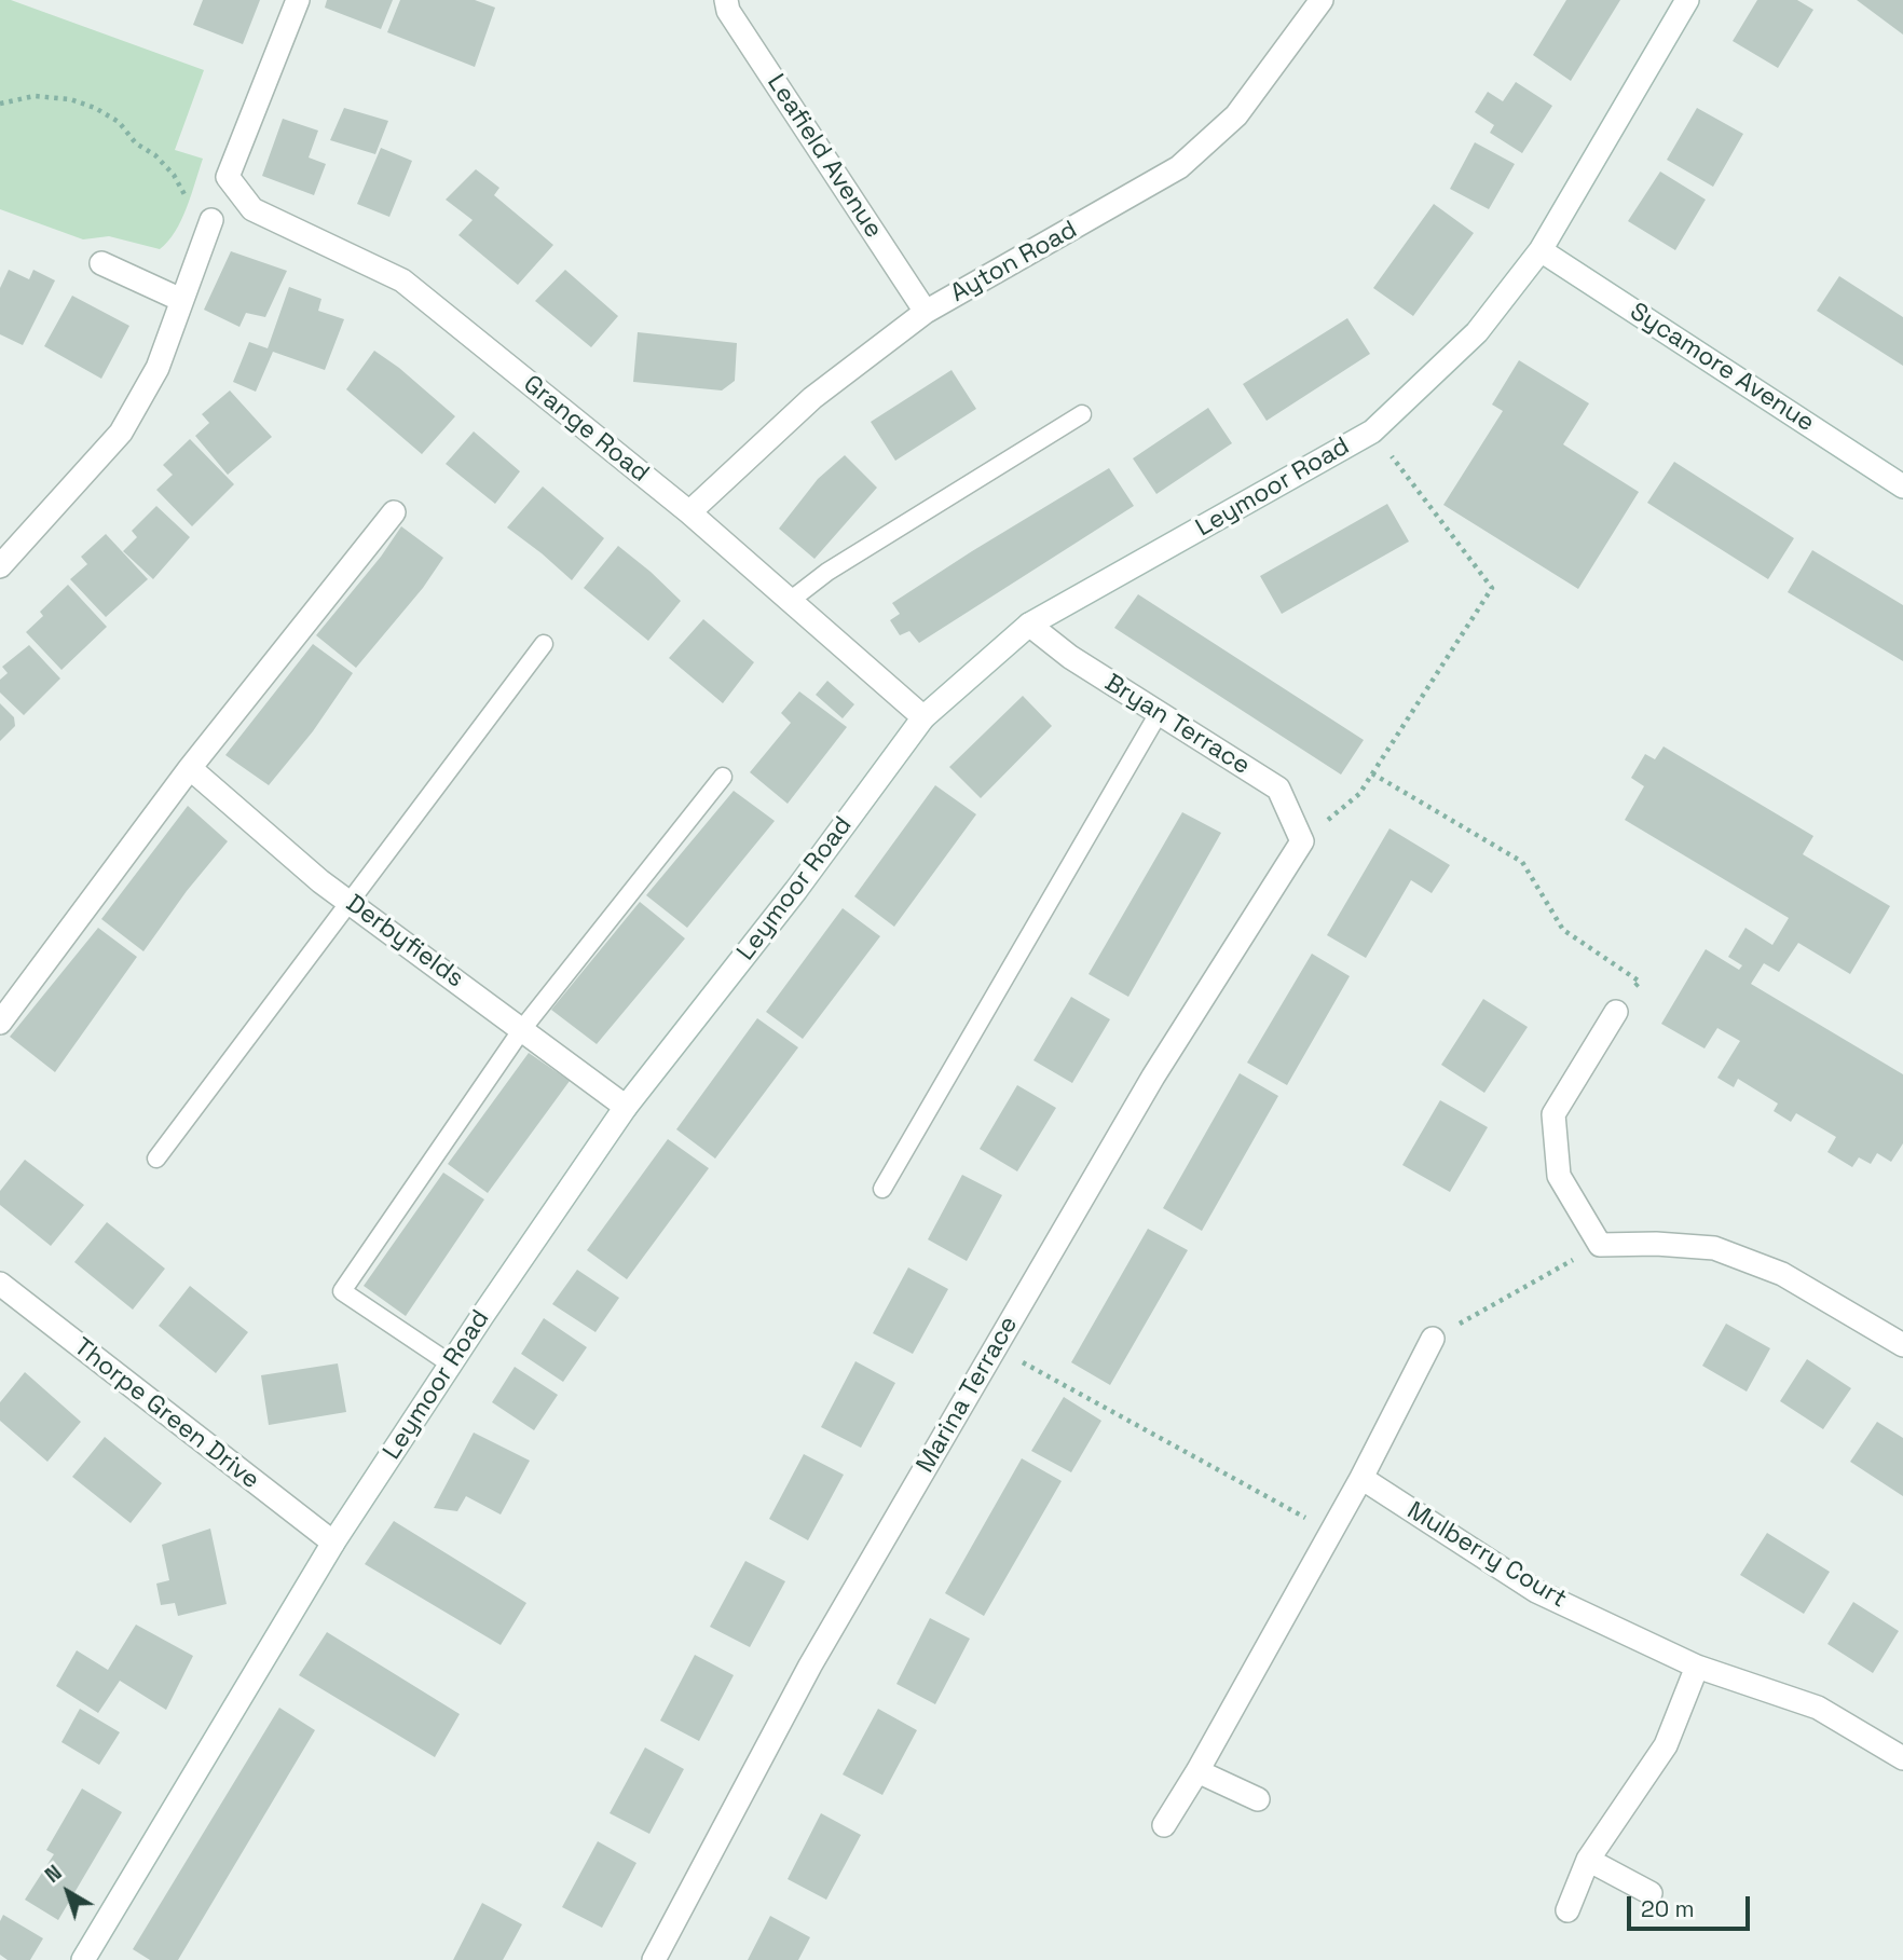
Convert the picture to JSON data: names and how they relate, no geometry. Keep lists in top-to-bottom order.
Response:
{
  "streets": {
    "street": [
      "Leafield Avenue",
      "Ayton Road",
      "Sycamore Avenue",
      "Grange Road",
      "Leymoor Road",
      "Bryan Terrace",
      "Derbyfields",
      "Marina Terrace",
      "Thorpe Green Drive",
      "Mulberry Court"
    ]
  },
  "crossings": [
    ["Leafield Avenue", "Ayton Road"],
    ["Ayton Road", "Grange Road"],
    ["Sycamore Avenue", "Leymoor Road"],
    ["Grange Road", "Leymoor Road"],
    ["Leymoor Road", "Bryan Terrace"],
    ["Leymoor Road", "Derbyfields"],
    ["Leymoor Road", "Thorpe Green Drive"],
    ["Bryan Terrace", "Marina Terrace"]
  ],
  "scale_bar": "20 m",
  "north": "top left"
}
